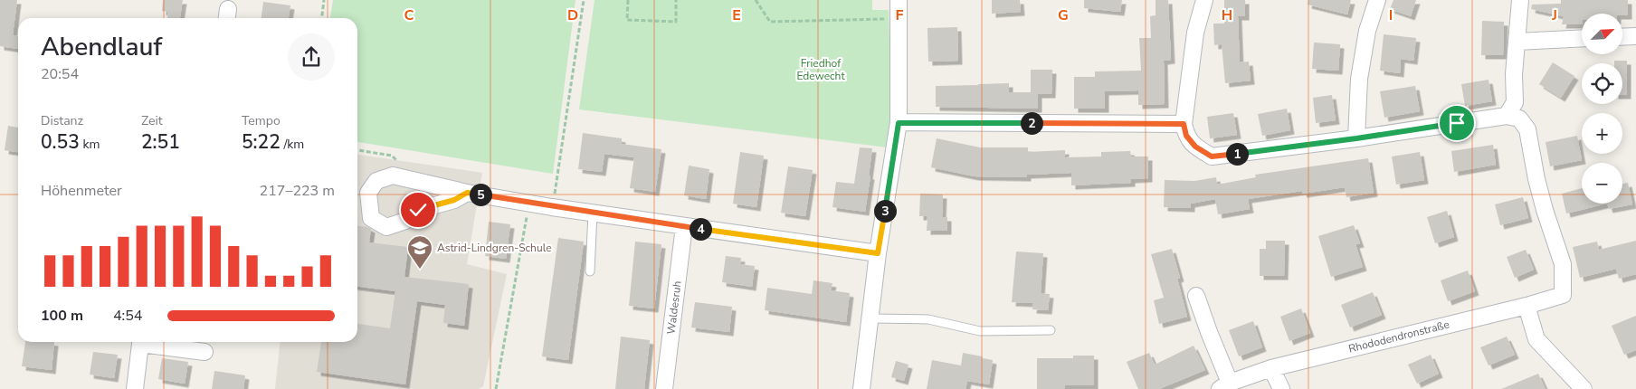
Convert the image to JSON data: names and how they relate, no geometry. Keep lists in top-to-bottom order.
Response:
{
  "streets": {
    "street": ["Waldesruh", "Rhododendronstraße"]
  },
  "parks": ["Friedhof Edewecht"],
  "places": {
    "school or university": ["Astrid-Lindgren-Schule"]
  },
  "north": "top right",
  "page": {
    "map_buttons": ["+", "−"],
    "heading": ["Abendlauf", "20:54"],
    "stats": [
      ["Distanz", "0.53 km"],
      ["Zeit", "2:51"],
      ["Tempo", "5:22 /km"]
    ],
    "pins": [
      "2",
      "1",
      "5",
      "3",
      "4"
    ],
    "chart": ["Höhenmeter", "217–223 m"],
    "list": [
      {
        "name": "100 m",
        "note": "4:54"
      }
    ]
  },
  "grid": {
    "columns": [
      "C",
      "D",
      "E",
      "F",
      "G",
      "H",
      "I",
      "J"
    ]
  }
}
